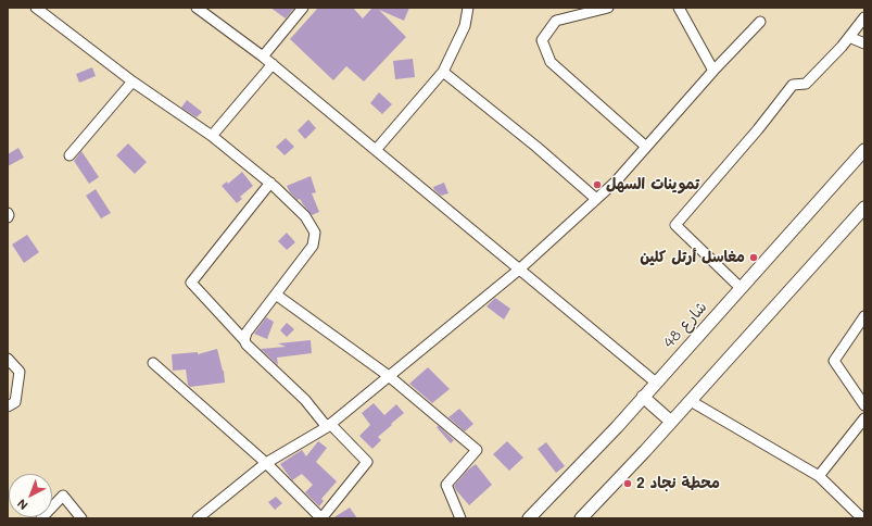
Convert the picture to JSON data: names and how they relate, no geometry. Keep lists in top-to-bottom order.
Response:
{
  "streets": {
    "main road": ["شارع 48"]
  },
  "places": ["تموينات السهل", "مغاسل أرتل كلين", "محطة نجاد 2"],
  "north": "bottom left"
}
